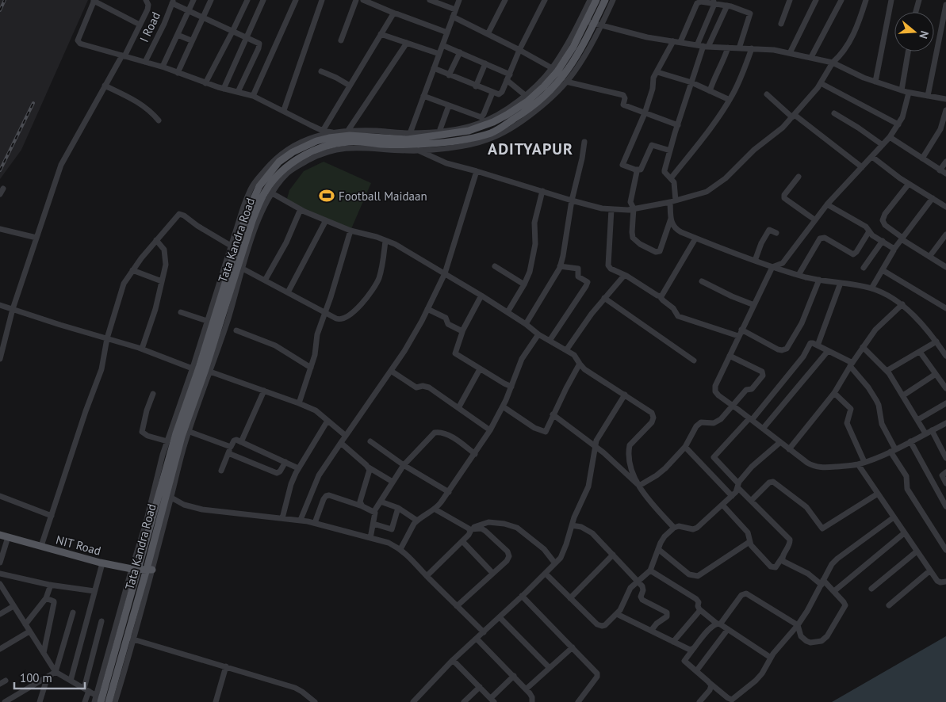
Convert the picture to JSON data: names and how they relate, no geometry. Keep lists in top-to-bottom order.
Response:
{
  "streets": {
    "main road": ["Tata Kandra Road", "NIT Road"],
    "street": ["I Road"]
  },
  "crossings": [
    ["Tata Kandra Road", "NIT Road"]
  ],
  "districts": ["ADITYAPUR"],
  "places": {
    "sports": ["Football Maidaan"]
  },
  "scale_bar": "100 m",
  "north": "right"
}
